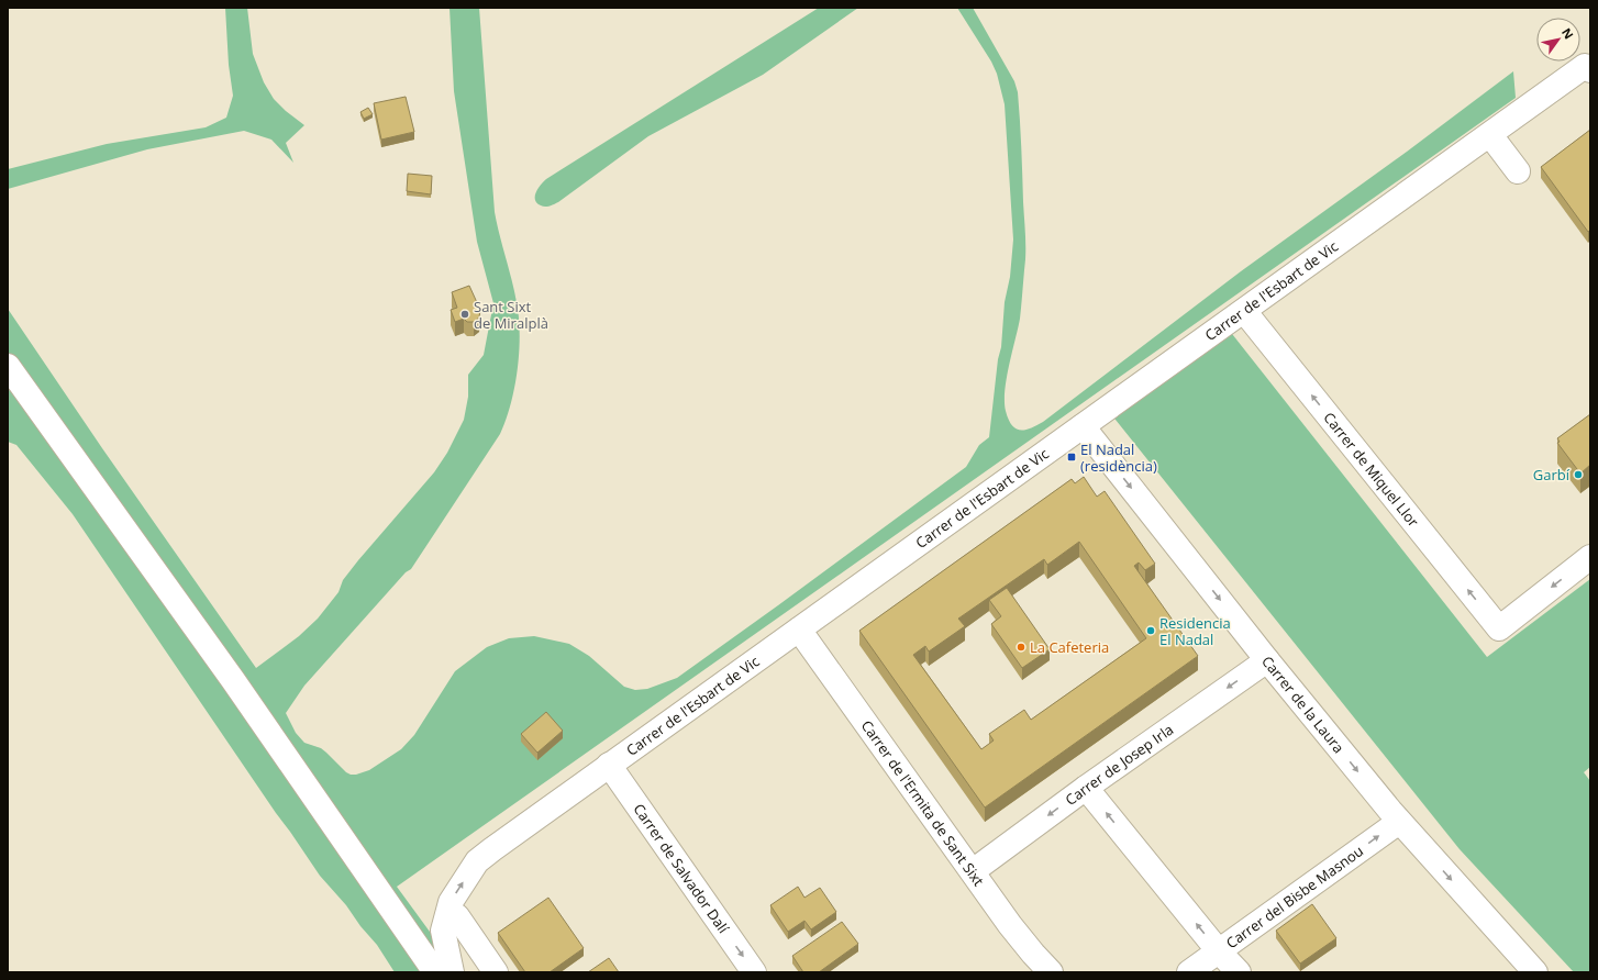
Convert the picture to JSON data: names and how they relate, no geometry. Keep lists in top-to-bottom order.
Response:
{
  "streets": {
    "street": [
      "Carrer de l'Esbart de Vic",
      "Carrer de Miquel Llor",
      "Carrer de la Laura",
      "Carrer de Josep Irla",
      "Carrer de l'Ermita de Sant Sixt",
      "Carrer de Salvador Dalí",
      "Carrer del Bisbe Masnou"
    ]
  },
  "crossings": [
    ["Carrer de l'Esbart de Vic", "Carrer de Miquel Llor"],
    ["Carrer de l'Esbart de Vic", "Carrer de la Laura"],
    ["Carrer de l'Esbart de Vic", "Carrer de l'Ermita de Sant Sixt"],
    ["Carrer de l'Esbart de Vic", "Carrer de Salvador Dalí"],
    ["Carrer de la Laura", "Carrer de Josep Irla"],
    ["Carrer de la Laura", "Carrer del Bisbe Masnou"],
    ["Carrer de Josep Irla", "Carrer de l'Ermita de Sant Sixt"]
  ],
  "one_way": [
    "Carrer de Miquel Llor",
    "Carrer de la Laura",
    "Carrer de Josep Irla",
    "Carrer de Salvador Dalí",
    "Carrer del Bisbe Masnou"
  ],
  "places": {
    "other": [
      "Sant Sixt de Miralplà",
      "Garbí",
      "Residencia El Nadal",
      "La Cafeteria"
    ],
    "transit": ["El Nadal (residència)"]
  },
  "north": "top right"
}
